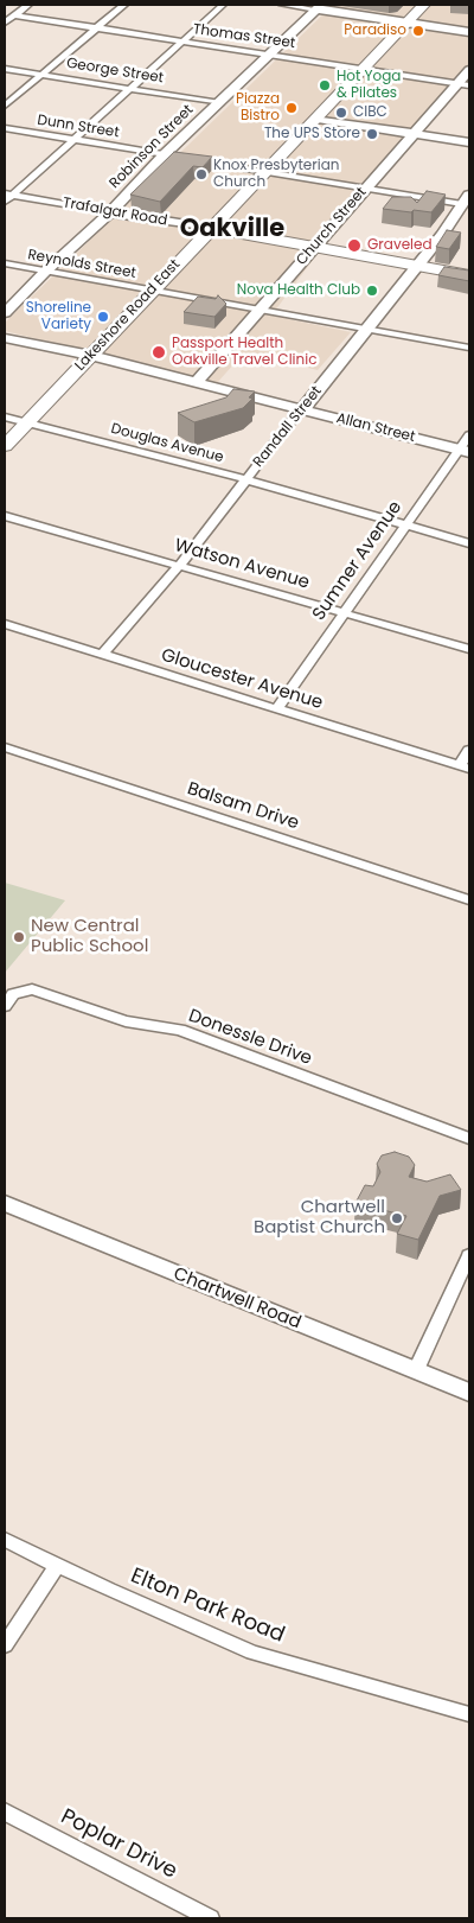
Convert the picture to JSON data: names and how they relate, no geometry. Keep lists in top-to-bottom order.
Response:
{
  "streets": {
    "main road": ["Trafalgar Road", "Lakeshore Road East"],
    "street": [
      "Thomas Street",
      "George Street",
      "Dunn Street",
      "Robinson Street",
      "Church Street",
      "Reynolds Street",
      "Randall Street",
      "Allan Street",
      "Douglas Avenue",
      "Sumner Avenue",
      "Watson Avenue",
      "Gloucester Avenue",
      "Balsam Drive",
      "Donessle Drive",
      "Chartwell Road",
      "Elton Park Road",
      "Poplar Drive"
    ]
  },
  "crossings": [
    ["Thomas Street", "Robinson Street"],
    ["Thomas Street", "Church Street"],
    ["Thomas Street", "Lakeshore Road East"],
    ["George Street", "Robinson Street"],
    ["Dunn Street", "Robinson Street"],
    ["Dunn Street", "Church Street"],
    ["Dunn Street", "Lakeshore Road East"],
    ["Dunn Street", "Randall Street"],
    ["Robinson Street", "Trafalgar Road"],
    ["Robinson Street", "Reynolds Street"],
    ["Trafalgar Road", "Church Street"],
    ["Trafalgar Road", "Lakeshore Road East"],
    ["Trafalgar Road", "Randall Street"],
    ["Church Street", "Reynolds Street"],
    ["Church Street", "Allan Street"],
    ["Reynolds Street", "Lakeshore Road East"],
    ["Reynolds Street", "Randall Street"],
    ["Lakeshore Road East", "Allan Street"],
    ["Lakeshore Road East", "Douglas Avenue"],
    ["Randall Street", "Allan Street"],
    ["Randall Street", "Douglas Avenue"],
    ["Randall Street", "Watson Avenue"],
    ["Randall Street", "Gloucester Avenue"],
    ["Allan Street", "Sumner Avenue"],
    ["Douglas Avenue", "Sumner Avenue"],
    ["Sumner Avenue", "Watson Avenue"],
    ["Sumner Avenue", "Gloucester Avenue"]
  ],
  "districts": ["Oakville"],
  "places": [
    "Paradiso",
    "Hot Yoga & Pilates",
    "Piazza Bistro",
    "CIBC",
    "The UPS Store",
    "Knox Presbyterian Church",
    "Graveled",
    "Nova Health Club",
    "Shoreline Variety",
    "Passport Health Oakville Travel Clinic",
    "New Central Public School",
    "Chartwell Baptist Church"
  ]
}
